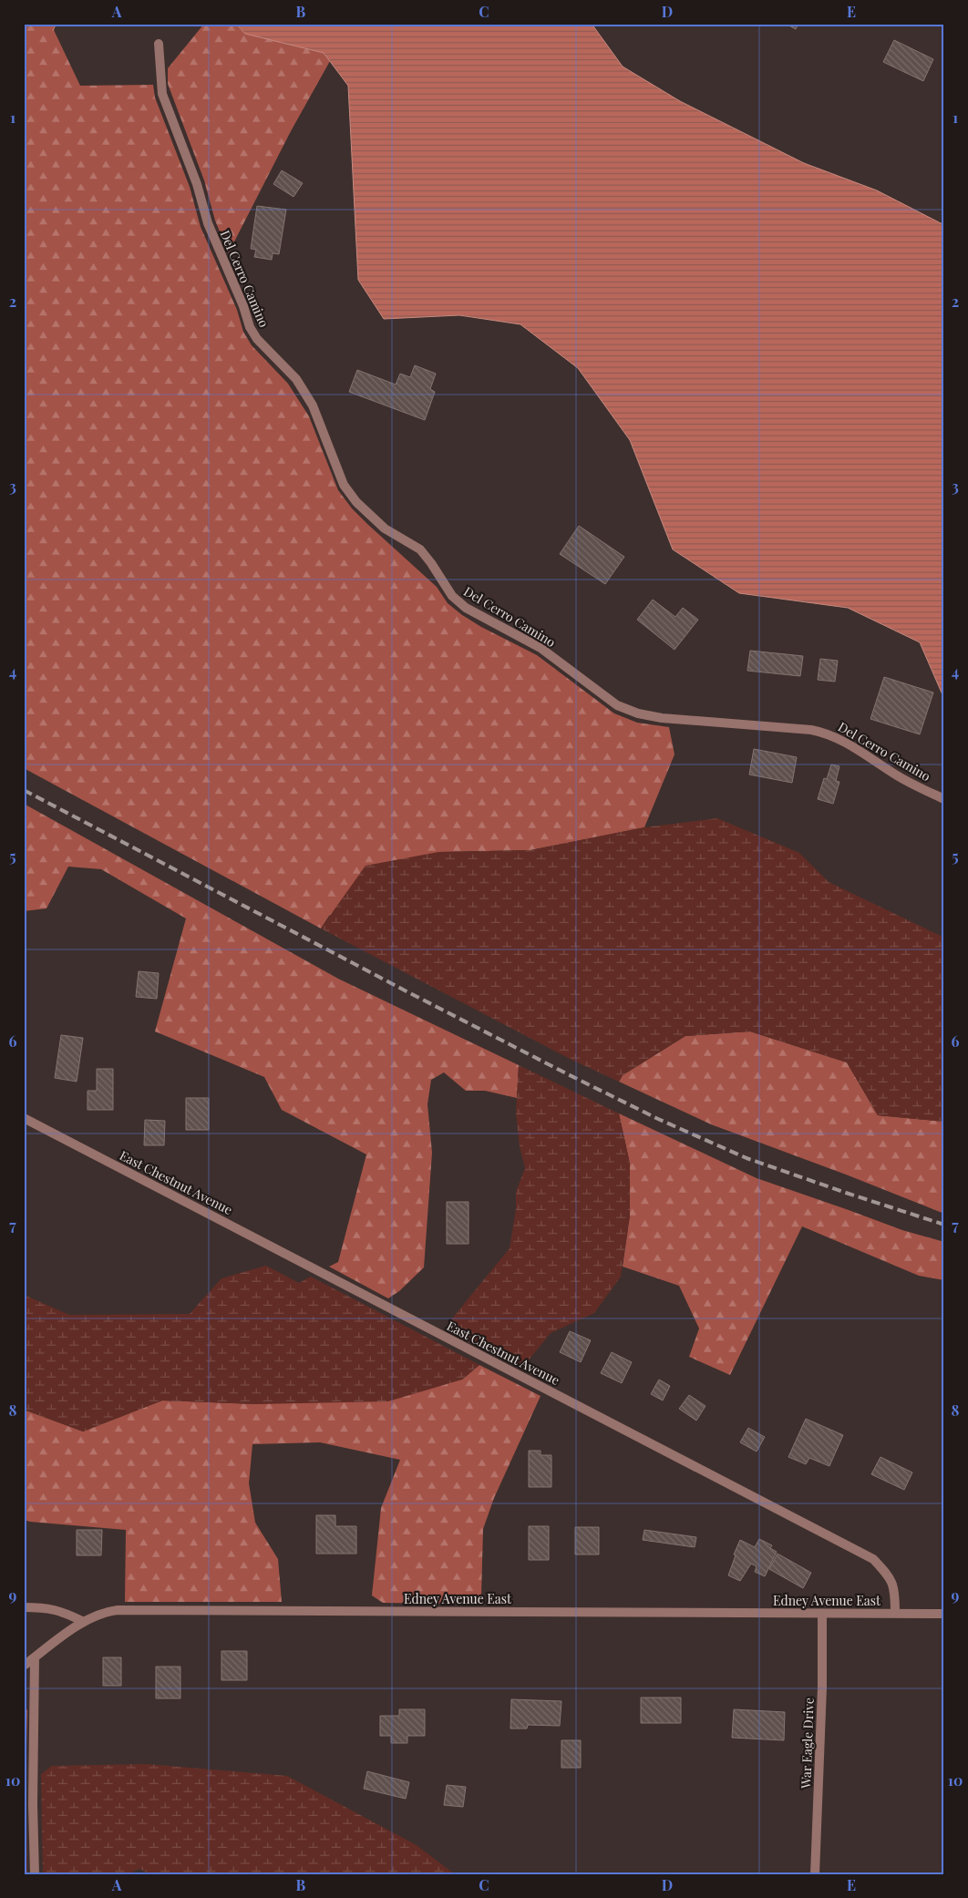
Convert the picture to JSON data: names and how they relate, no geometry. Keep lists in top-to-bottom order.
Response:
{
  "streets": {
    "street": [
      "Del Cerro Camino",
      "East Chestnut Avenue",
      "Edney Avenue East",
      "War Eagle Drive"
    ]
  },
  "crossings": [
    ["East Chestnut Avenue", "Edney Avenue East"],
    ["Edney Avenue East", "War Eagle Drive"]
  ],
  "grid": {
    "columns": [
      "A",
      "B",
      "C",
      "D",
      "E"
    ],
    "rows": [
      "1",
      "2",
      "3",
      "4",
      "5",
      "6",
      "7",
      "8",
      "9",
      "10"
    ]
  }
}
